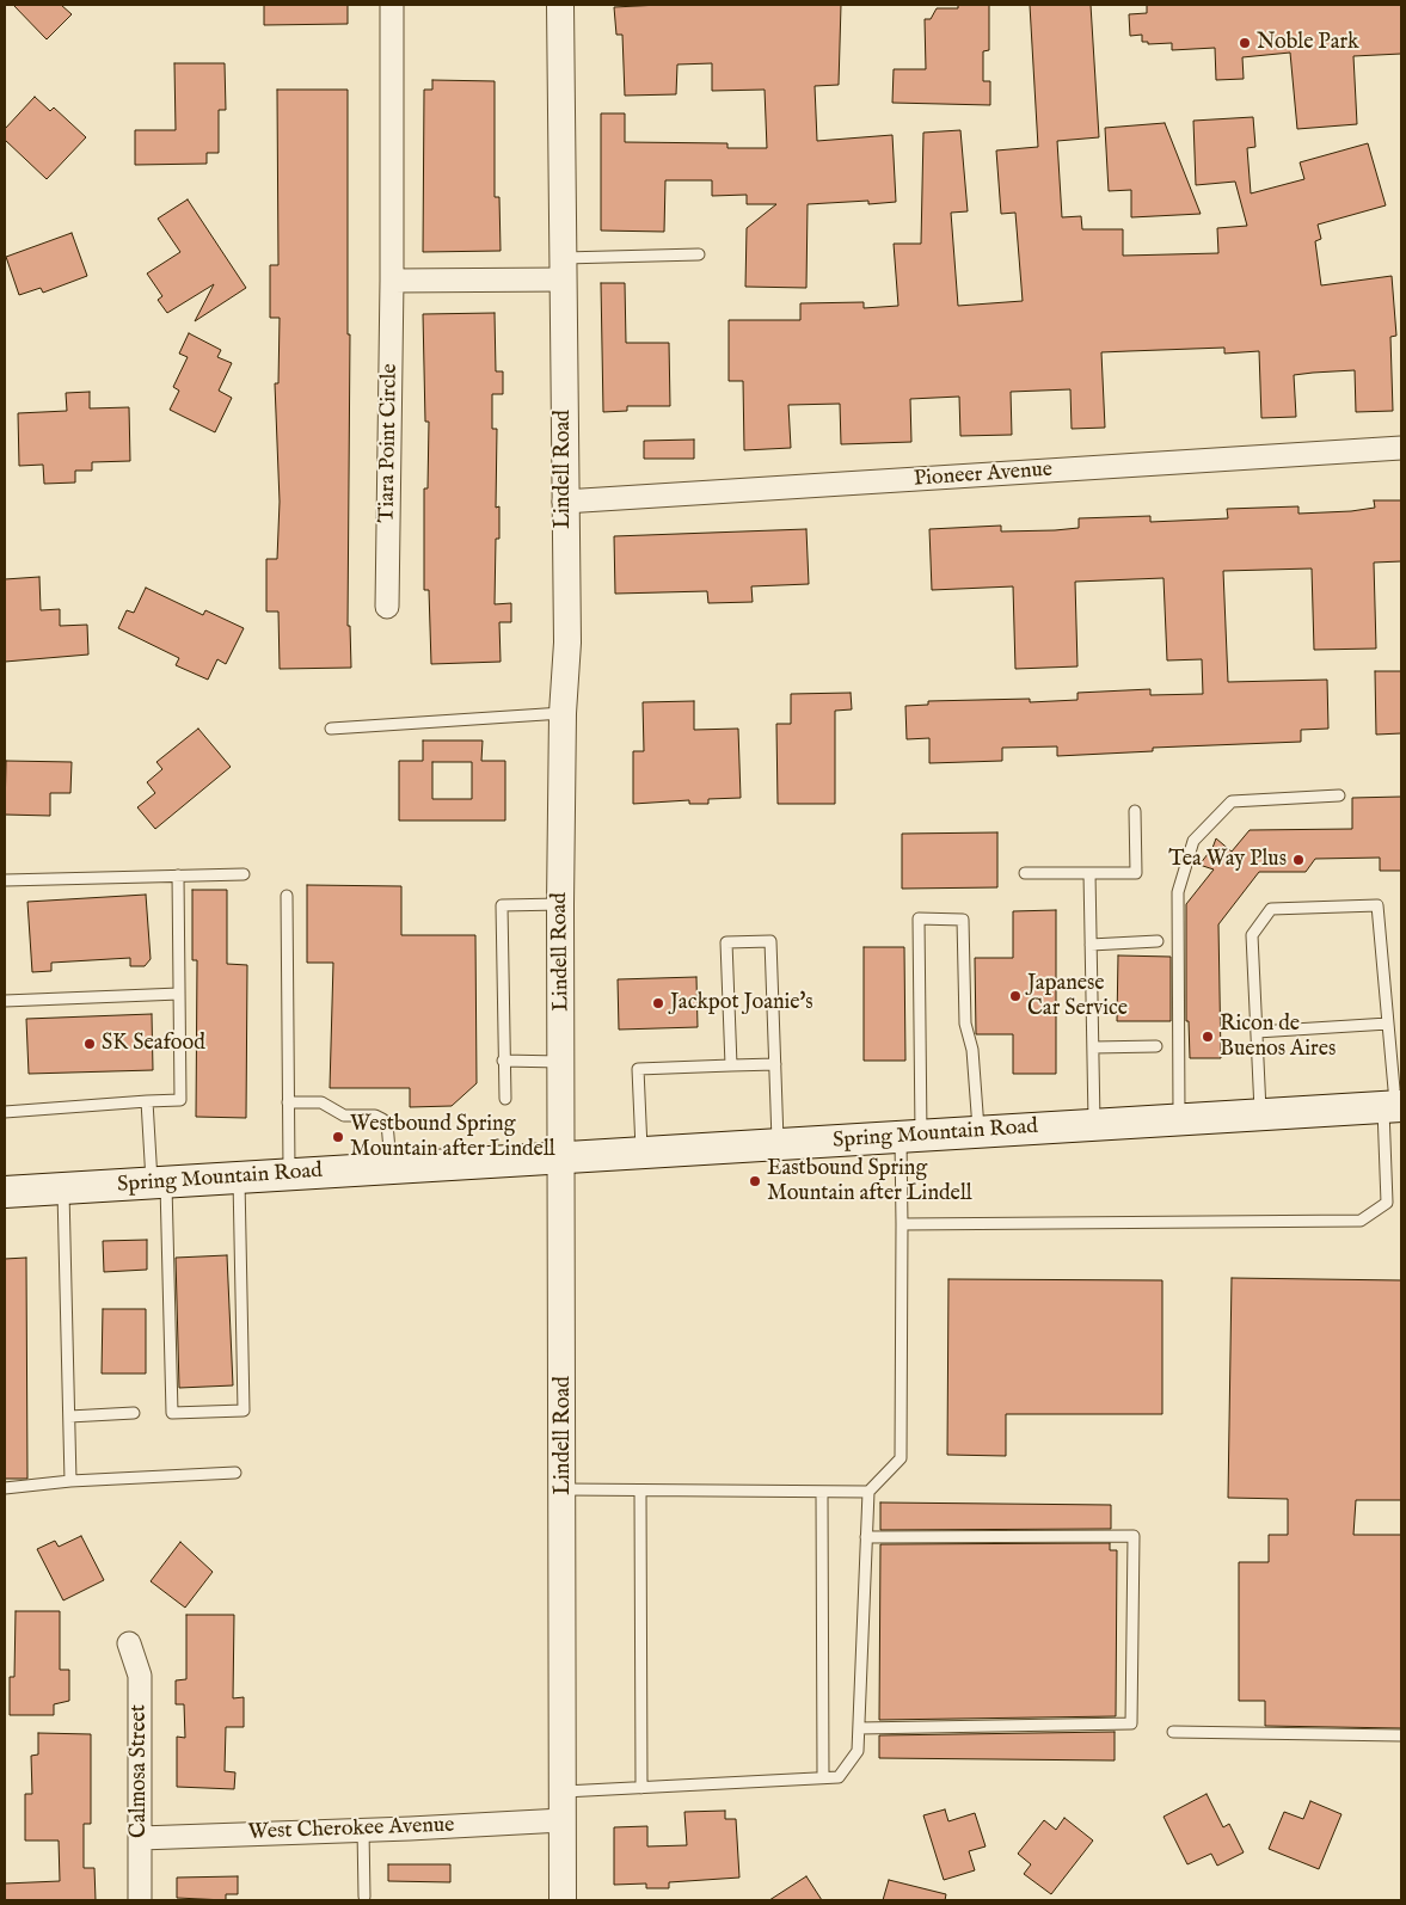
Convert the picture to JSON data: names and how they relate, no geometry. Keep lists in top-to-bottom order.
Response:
{
  "streets": {
    "main road": ["Spring Mountain Road"],
    "street": [
      "Tiara Point Circle",
      "Lindell Road",
      "Pioneer Avenue",
      "Calmosa Street",
      "West Cherokee Avenue"
    ]
  },
  "crossings": [
    ["Lindell Road", "Pioneer Avenue"],
    ["Lindell Road", "Spring Mountain Road"],
    ["Lindell Road", "West Cherokee Avenue"],
    ["Calmosa Street", "West Cherokee Avenue"]
  ],
  "places": [
    "Noble Park",
    "Tea Way Plus",
    "Japanese Car Service",
    "Jackpot Joanie's",
    "Ricon de Buenos Aires",
    "SK Seafood",
    "Westbound Spring Mountain after Lindell",
    "Eastbound Spring Mountain after Lindell"
  ]
}
